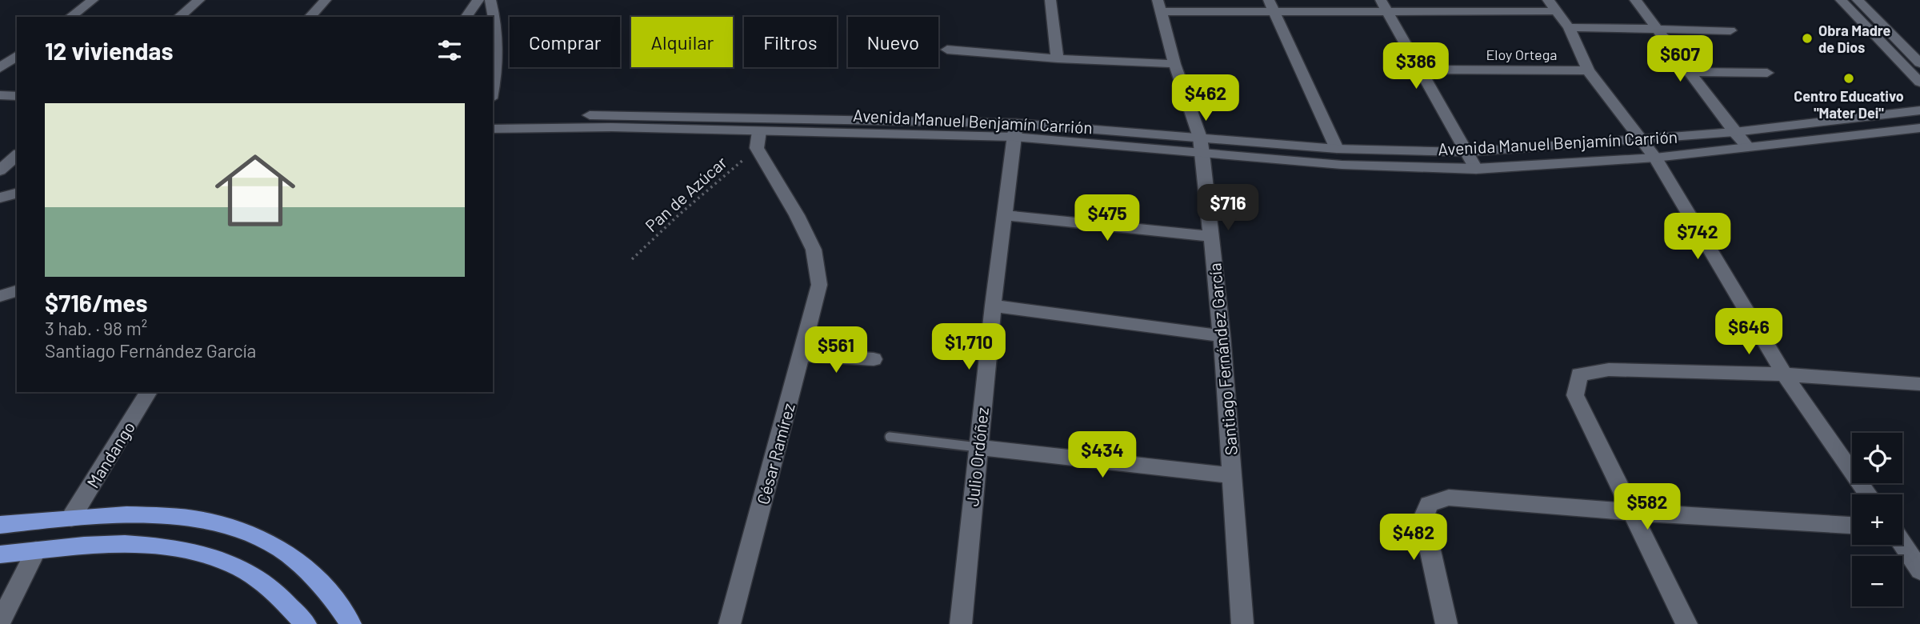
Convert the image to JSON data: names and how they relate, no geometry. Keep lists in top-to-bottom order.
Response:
{
  "streets": {
    "street": [
      "Eloy Ortega",
      "Avenida Manuel Benjamín Carrión",
      "Santiago Fernández García",
      "César Ramírez",
      "Mandango",
      "Julio Ordóñez"
    ],
    "path": ["Pan de Azúcar"]
  },
  "crossings": [
    ["Avenida Manuel Benjamín Carrión", "Pan de Azúcar"],
    ["Avenida Manuel Benjamín Carrión", "Santiago Fernández García"],
    ["Avenida Manuel Benjamín Carrión", "César Ramírez"],
    ["Avenida Manuel Benjamín Carrión", "Julio Ordóñez"],
    ["Pan de Azúcar", "César Ramírez"]
  ],
  "places": ["Obra Madre de Dios", "Centro Educativo \"Mater Dei\""],
  "page": {
    "chip": [
      "Comprar",
      "Alquilar",
      "Filtros",
      "Nuevo"
    ],
    "heading": "12 viviendas",
    "price": [
      "$607",
      "$386",
      "$462",
      "$716",
      "$475",
      "$742",
      "$646",
      "$1,710",
      "$561",
      "$434",
      "$582",
      "$482"
    ],
    "list": [
      {
        "name": "$716/mes",
        "note": "3 hab. · 98 m² · Santiago Fernández García"
      }
    ],
    "map_buttons": ["+", "−"]
  }
}
